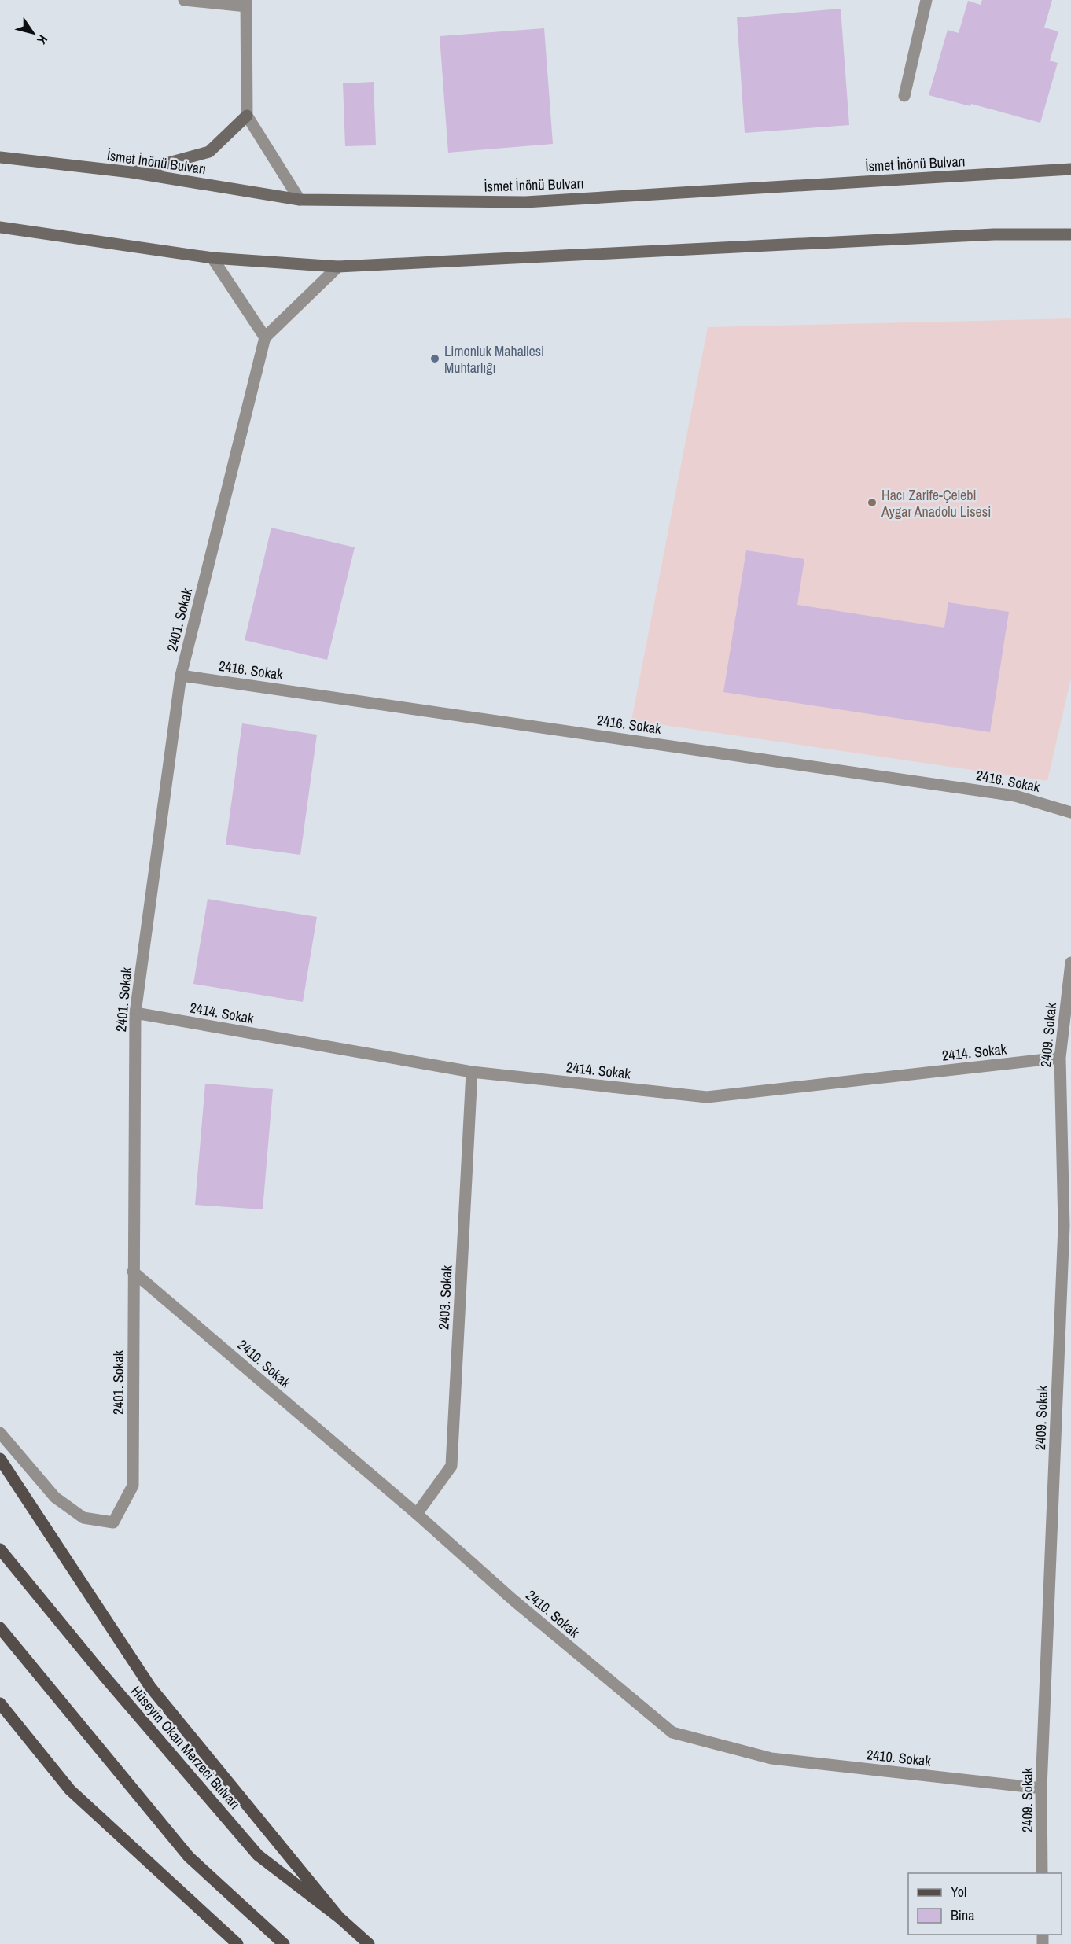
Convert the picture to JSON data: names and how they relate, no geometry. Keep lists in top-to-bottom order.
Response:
{
  "streets": {
    "main road": ["İsmet İnönü Bulvarı", "Hüseyin Okan Merzeci Bulvarı"],
    "street": [
      "2401. Sokak",
      "2416. Sokak",
      "2414. Sokak",
      "2409. Sokak",
      "2403. Sokak",
      "2410. Sokak"
    ]
  },
  "crossings": [
    ["2401. Sokak", "2416. Sokak"],
    ["2401. Sokak", "2414. Sokak"],
    ["2401. Sokak", "2410. Sokak"],
    ["2414. Sokak", "2409. Sokak"],
    ["2414. Sokak", "2403. Sokak"],
    ["2409. Sokak", "2410. Sokak"],
    ["2403. Sokak", "2410. Sokak"]
  ],
  "places": ["Limonluk Mahallesi Muhtarlığı", "Hacı Zarife-Çelebi Aygar Anadolu Lisesi"],
  "legend": ["Yol", "Bina"],
  "north": "bottom right"
}
